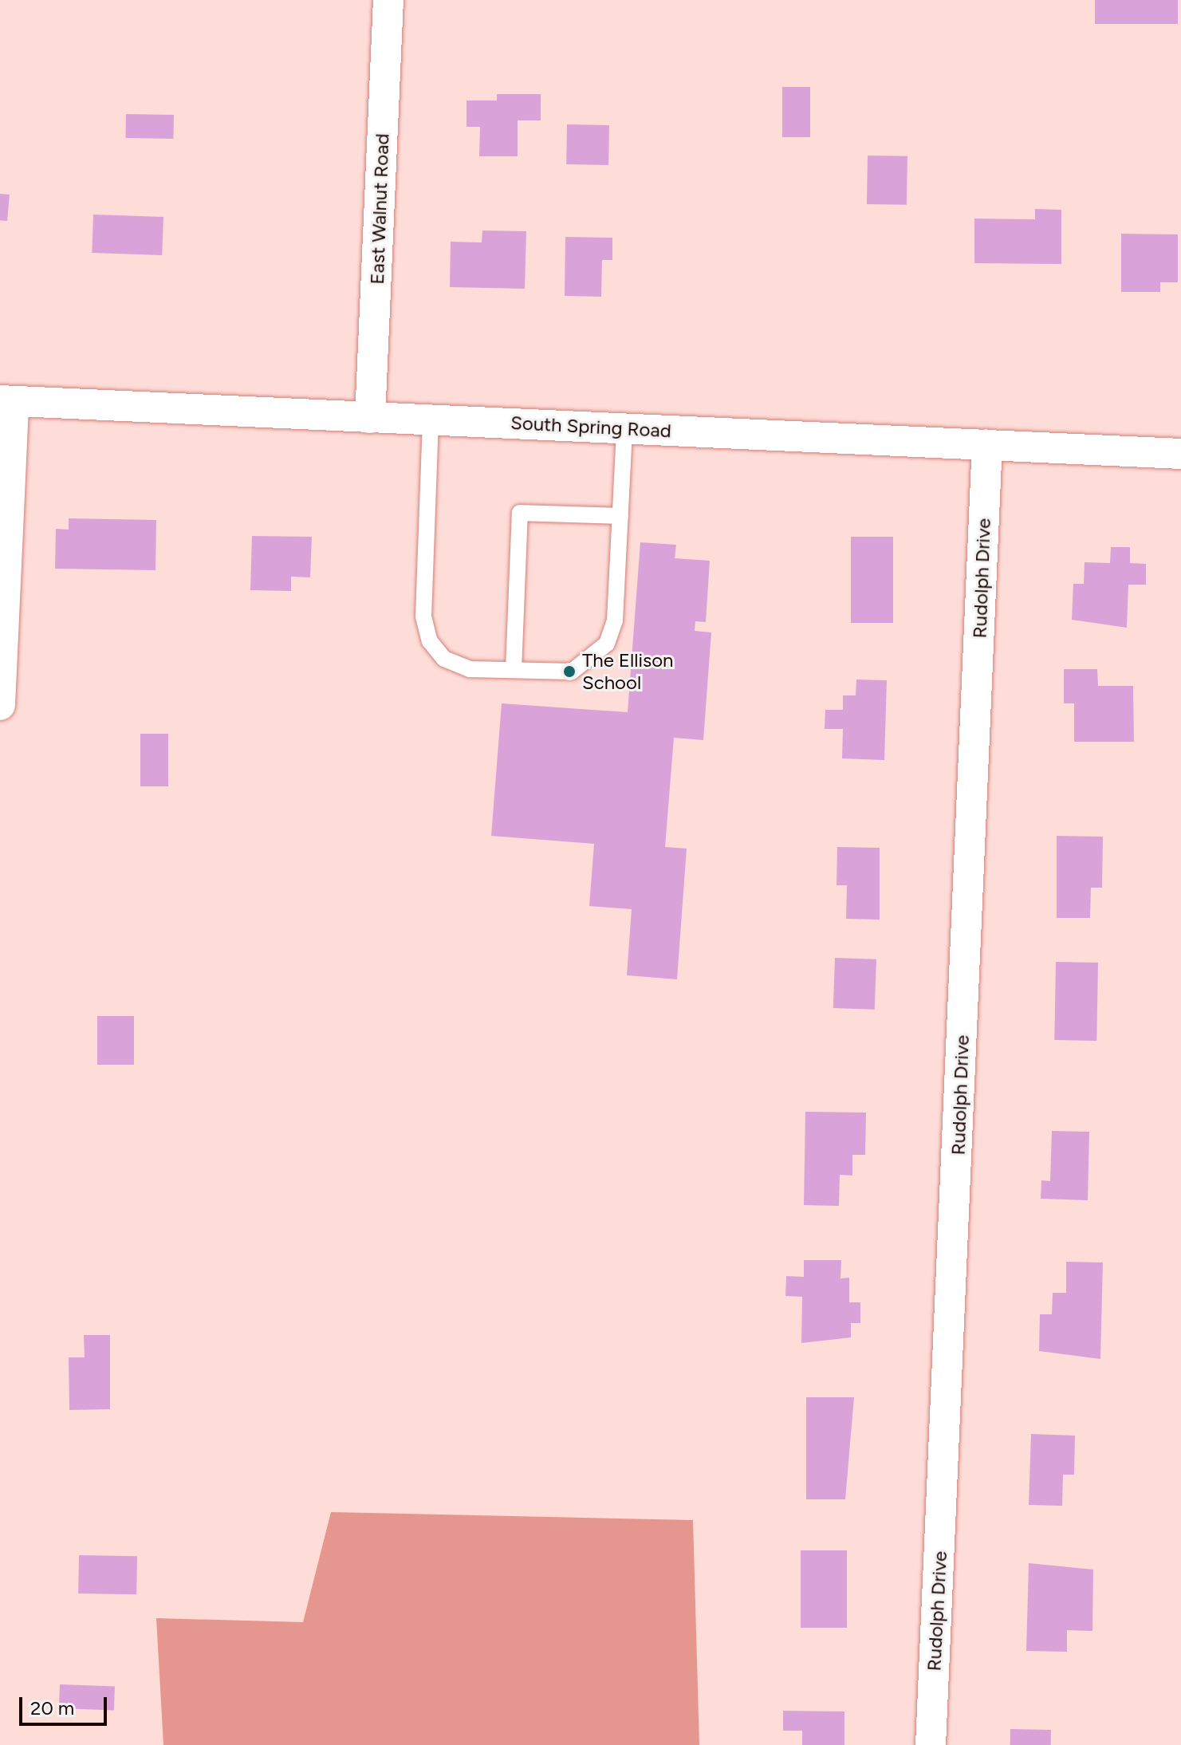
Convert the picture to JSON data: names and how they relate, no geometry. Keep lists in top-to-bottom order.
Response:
{
  "streets": {
    "street": ["East Walnut Road", "South Spring Road", "Rudolph Drive"]
  },
  "crossings": [
    ["East Walnut Road", "South Spring Road"],
    ["South Spring Road", "Rudolph Drive"]
  ],
  "places": ["The Ellison School"],
  "scale_bar": "20 m"
}
